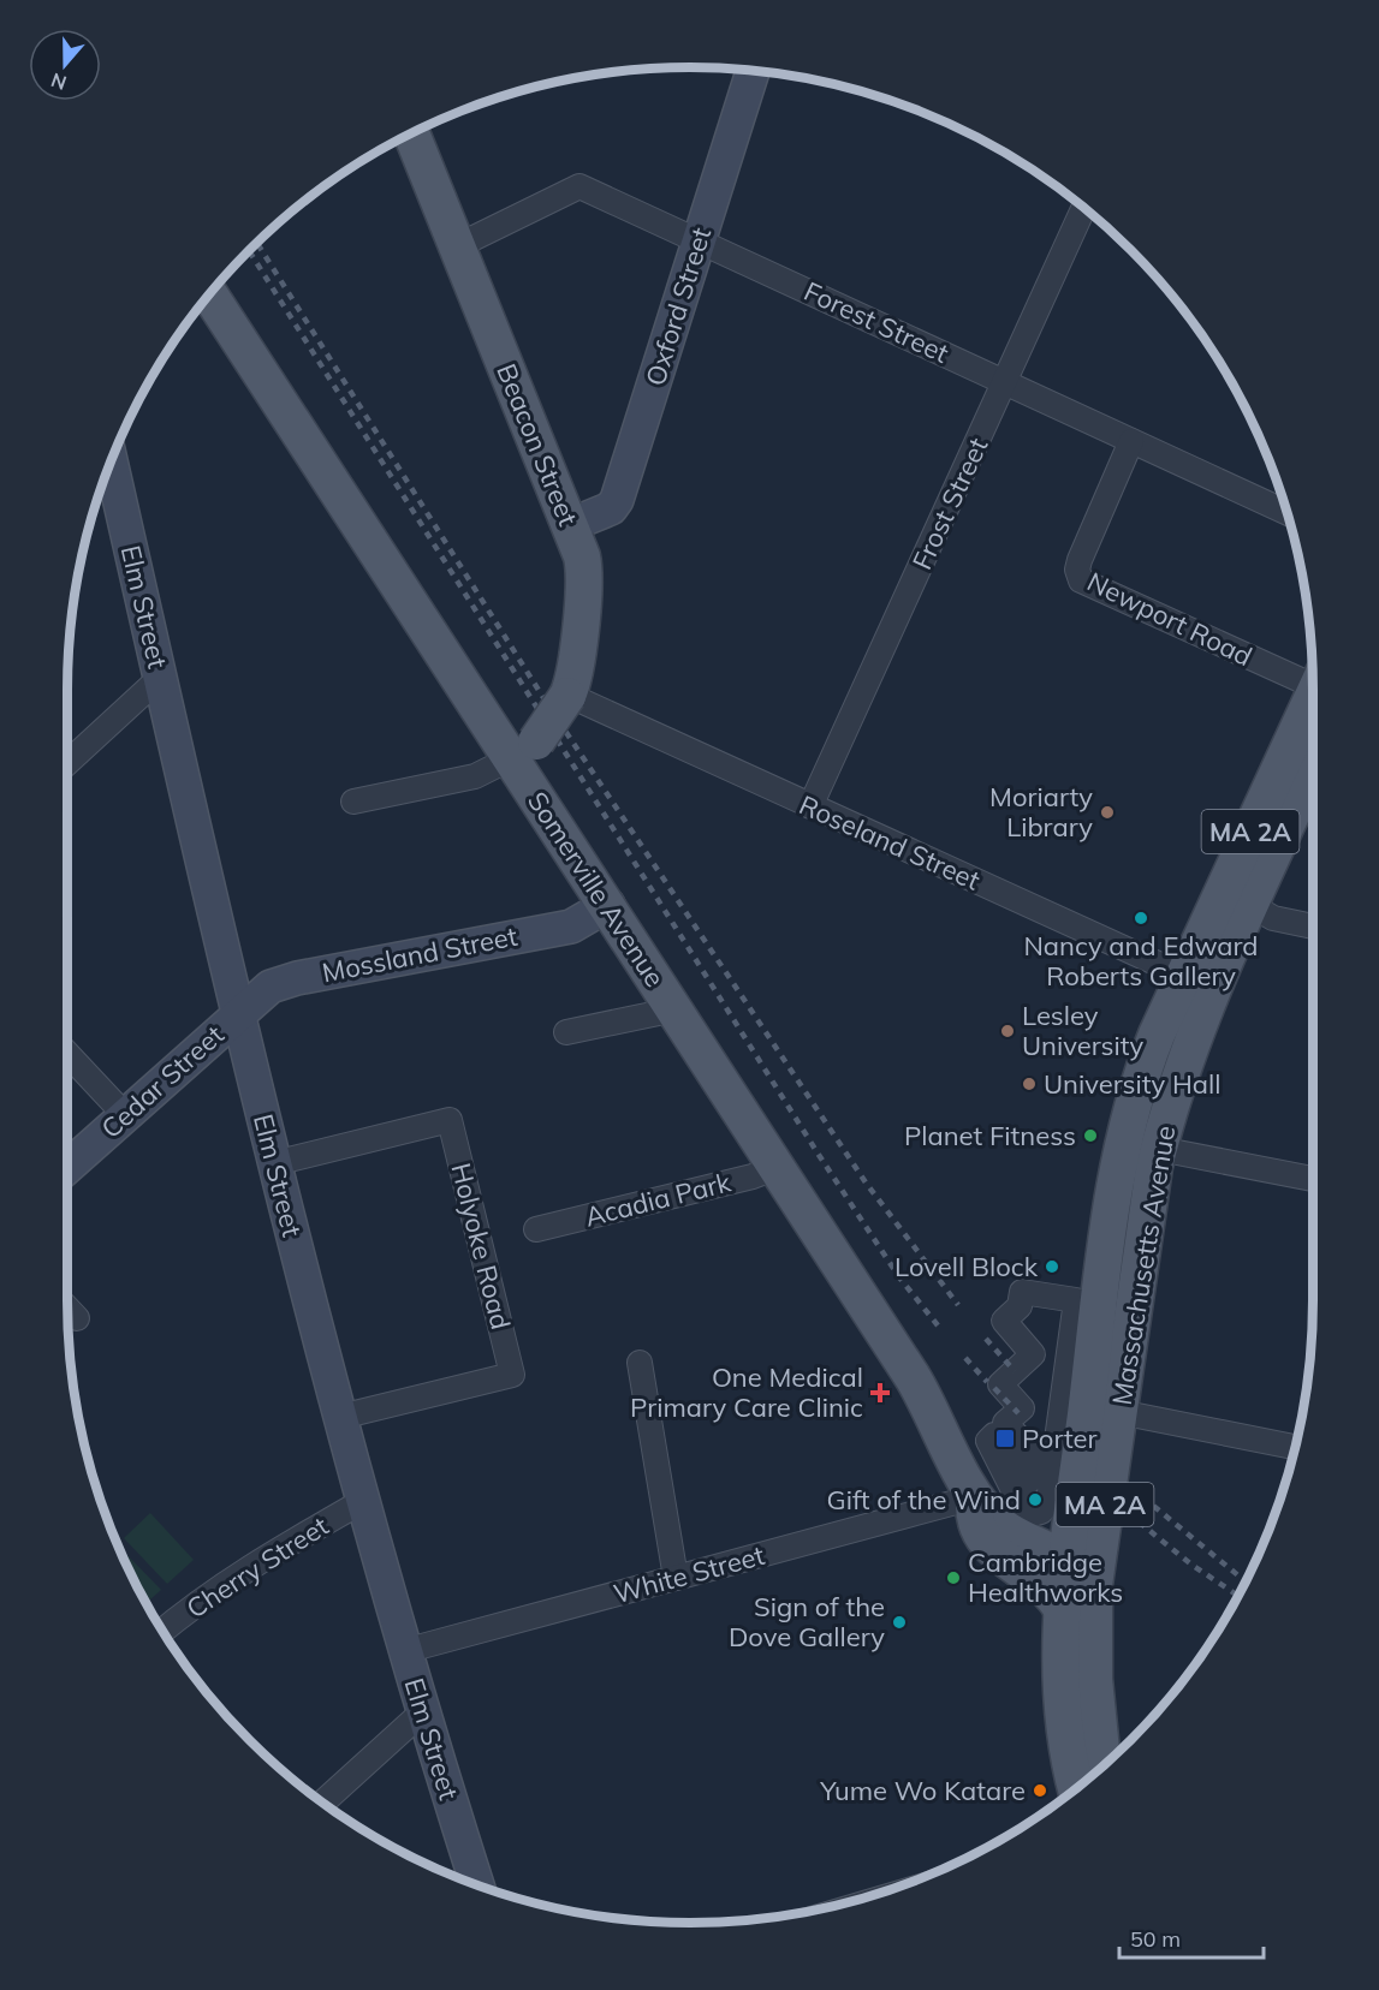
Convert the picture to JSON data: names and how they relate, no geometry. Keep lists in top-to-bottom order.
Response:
{
  "streets": {
    "main road": [
      "Oxford Street",
      "Beacon Street",
      "Elm Street",
      "MA 2A",
      "Somerville Avenue",
      "Mossland Street",
      "Cedar Street",
      "Massachusetts Avenue"
    ],
    "street": [
      "Forest Street",
      "Frost Street",
      "Newport Road",
      "Roseland Street",
      "Acadia Park",
      "Holyoke Road",
      "Cherry Street",
      "White Street"
    ]
  },
  "crossings": [
    ["Oxford Street", "Forest Street"],
    ["Oxford Street", "Beacon Street"],
    ["Forest Street", "Beacon Street"],
    ["Forest Street", "Frost Street"],
    ["Forest Street", "Newport Road"],
    ["Beacon Street", "Roseland Street"],
    ["Beacon Street", "Somerville Avenue"],
    ["Frost Street", "Roseland Street"],
    ["Elm Street", "Mossland Street"],
    ["Elm Street", "Cedar Street"],
    ["Elm Street", "Holyoke Road"],
    ["Elm Street", "Cherry Street"],
    ["Elm Street", "White Street"],
    ["Roseland Street", "Massachusetts Avenue"],
    ["Somerville Avenue", "Mossland Street"],
    ["Somerville Avenue", "Acadia Park"],
    ["Somerville Avenue", "Massachusetts Avenue"],
    ["Somerville Avenue", "White Street"],
    ["Mossland Street", "Cedar Street"]
  ],
  "places": {
    "other": [
      "Moriarty Library",
      "Nancy and Edward Roberts Gallery",
      "Lesley University",
      "University Hall",
      "Planet Fitness",
      "Lovell Block",
      "Gift of the Wind",
      "Cambridge Healthworks",
      "Sign of the Dove Gallery",
      "Yume Wo Katare"
    ],
    "health": ["One Medical Primary Care Clinic"],
    "transit": ["Porter"]
  },
  "scale_bar": "50 m",
  "north": "bottom"
}
